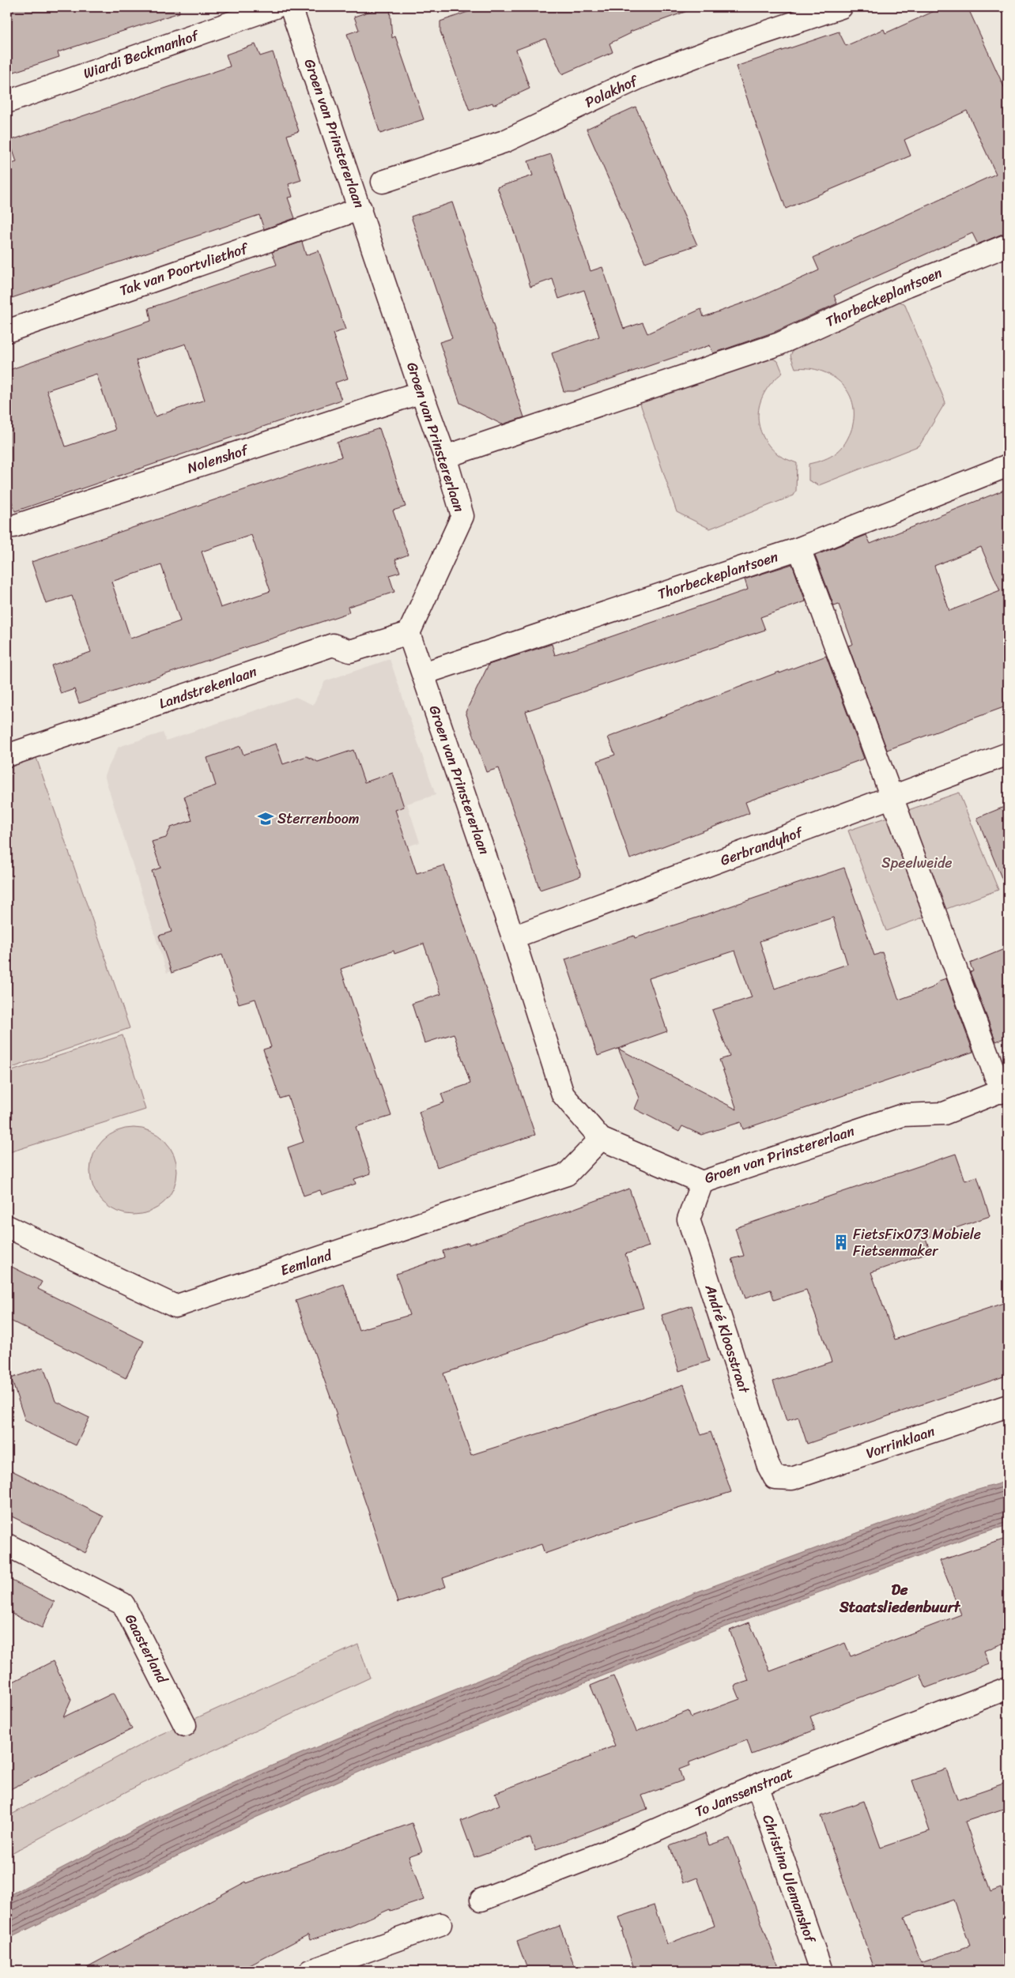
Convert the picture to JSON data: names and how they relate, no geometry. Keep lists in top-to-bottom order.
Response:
{
  "streets": {
    "street": [
      "Wiardi Beckmanhof",
      "Polakhof",
      "Groen van Prinstererlaan",
      "Tak van Poortvliethof",
      "Thorbeckeplantsoen",
      "Nolenshof",
      "Landstrekenlaan",
      "Gerbrandyhof",
      "Eemland",
      "André Kloosstraat",
      "Vorrinklaan",
      "Gaasterland",
      "To Janssenstraat",
      "Christina Ulemanshof"
    ]
  },
  "crossings": [
    ["Groen van Prinstererlaan", "Tak van Poortvliethof"],
    ["Groen van Prinstererlaan", "Thorbeckeplantsoen"],
    ["Groen van Prinstererlaan", "Nolenshof"],
    ["Groen van Prinstererlaan", "Landstrekenlaan"],
    ["Groen van Prinstererlaan", "Gerbrandyhof"],
    ["Groen van Prinstererlaan", "Eemland"],
    ["Groen van Prinstererlaan", "André Kloosstraat"],
    ["André Kloosstraat", "Vorrinklaan"],
    ["To Janssenstraat", "Christina Ulemanshof"]
  ],
  "districts": ["De Staatsliedenbuurt"],
  "parks": ["Speelweide"],
  "places": {
    "school or university": ["Sterrenboom"],
    "building": ["FietsFix073 Mobiele Fietsenmaker"]
  }
}
